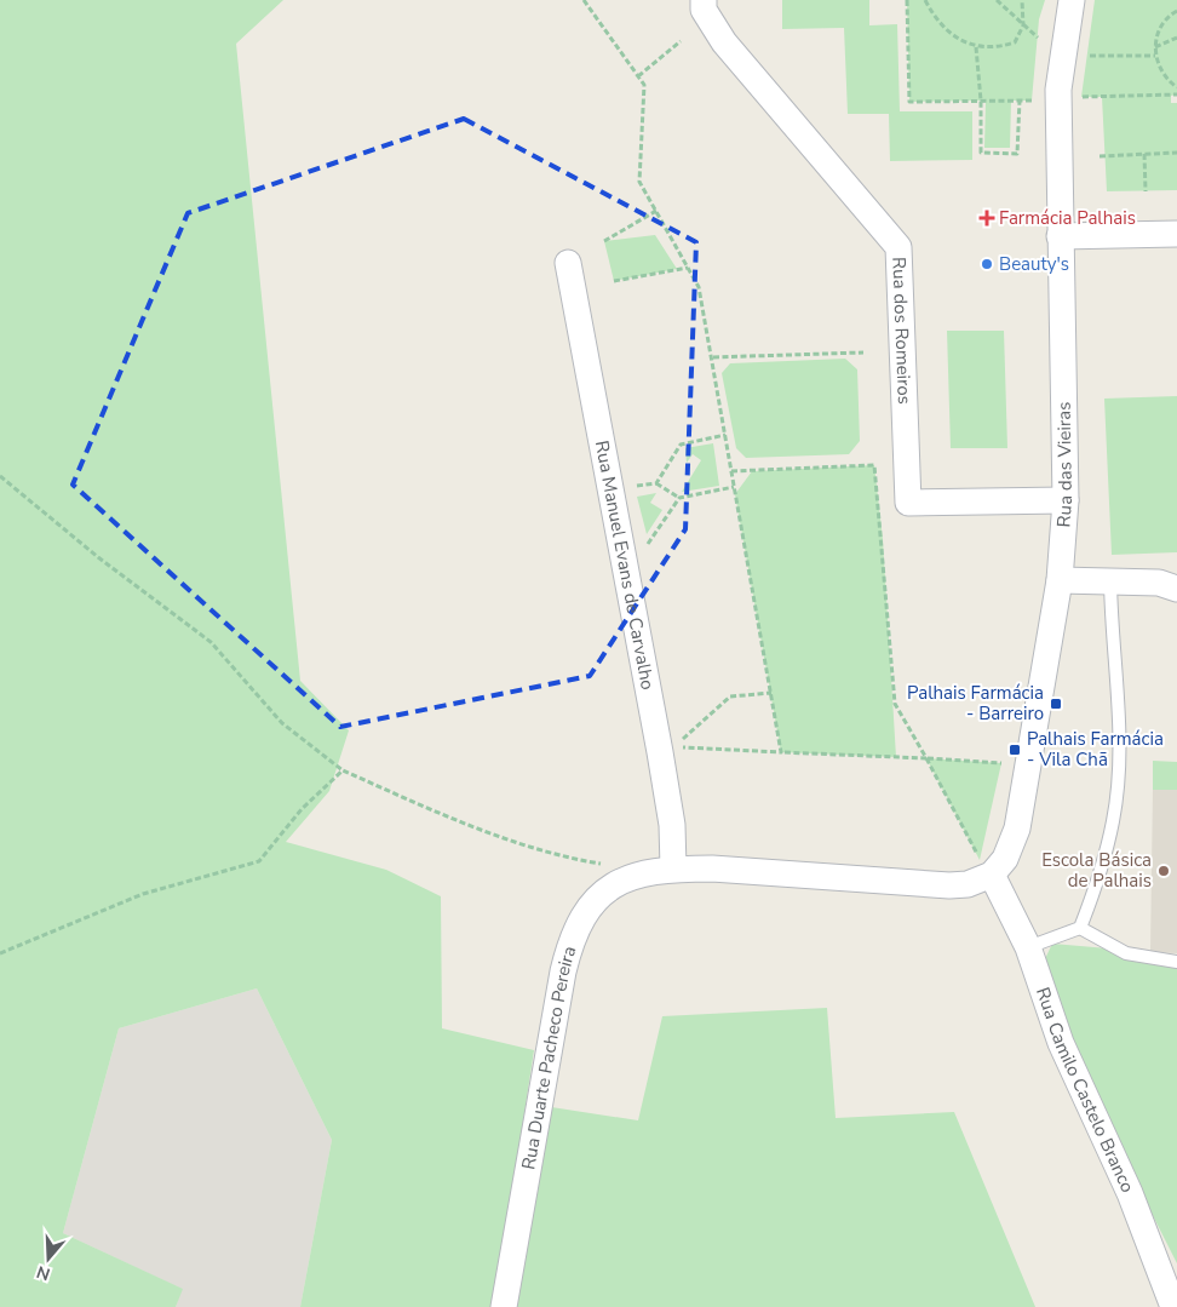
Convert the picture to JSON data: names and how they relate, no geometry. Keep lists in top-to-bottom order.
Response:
{
  "streets": {
    "street": [
      "Rua dos Romeiros",
      "Rua das Vieiras",
      "Rua Manuel Evans de Carvalho",
      "Rua Duarte Pacheco Pereira",
      "Rua Camilo Castelo Branco"
    ]
  },
  "crossings": [
    ["Rua dos Romeiros", "Rua das Vieiras"],
    ["Rua das Vieiras", "Rua Camilo Castelo Branco"],
    ["Rua Manuel Evans de Carvalho", "Rua Duarte Pacheco Pereira"]
  ],
  "places": {
    "health": ["Farmácia Palhais"],
    "other": ["Beauty's", "Escola Básica de Palhais"],
    "transit": ["Palhais Farmácia - Barreiro", "Palhais Farmácia - Vila Chã"]
  },
  "north": "bottom"
}
